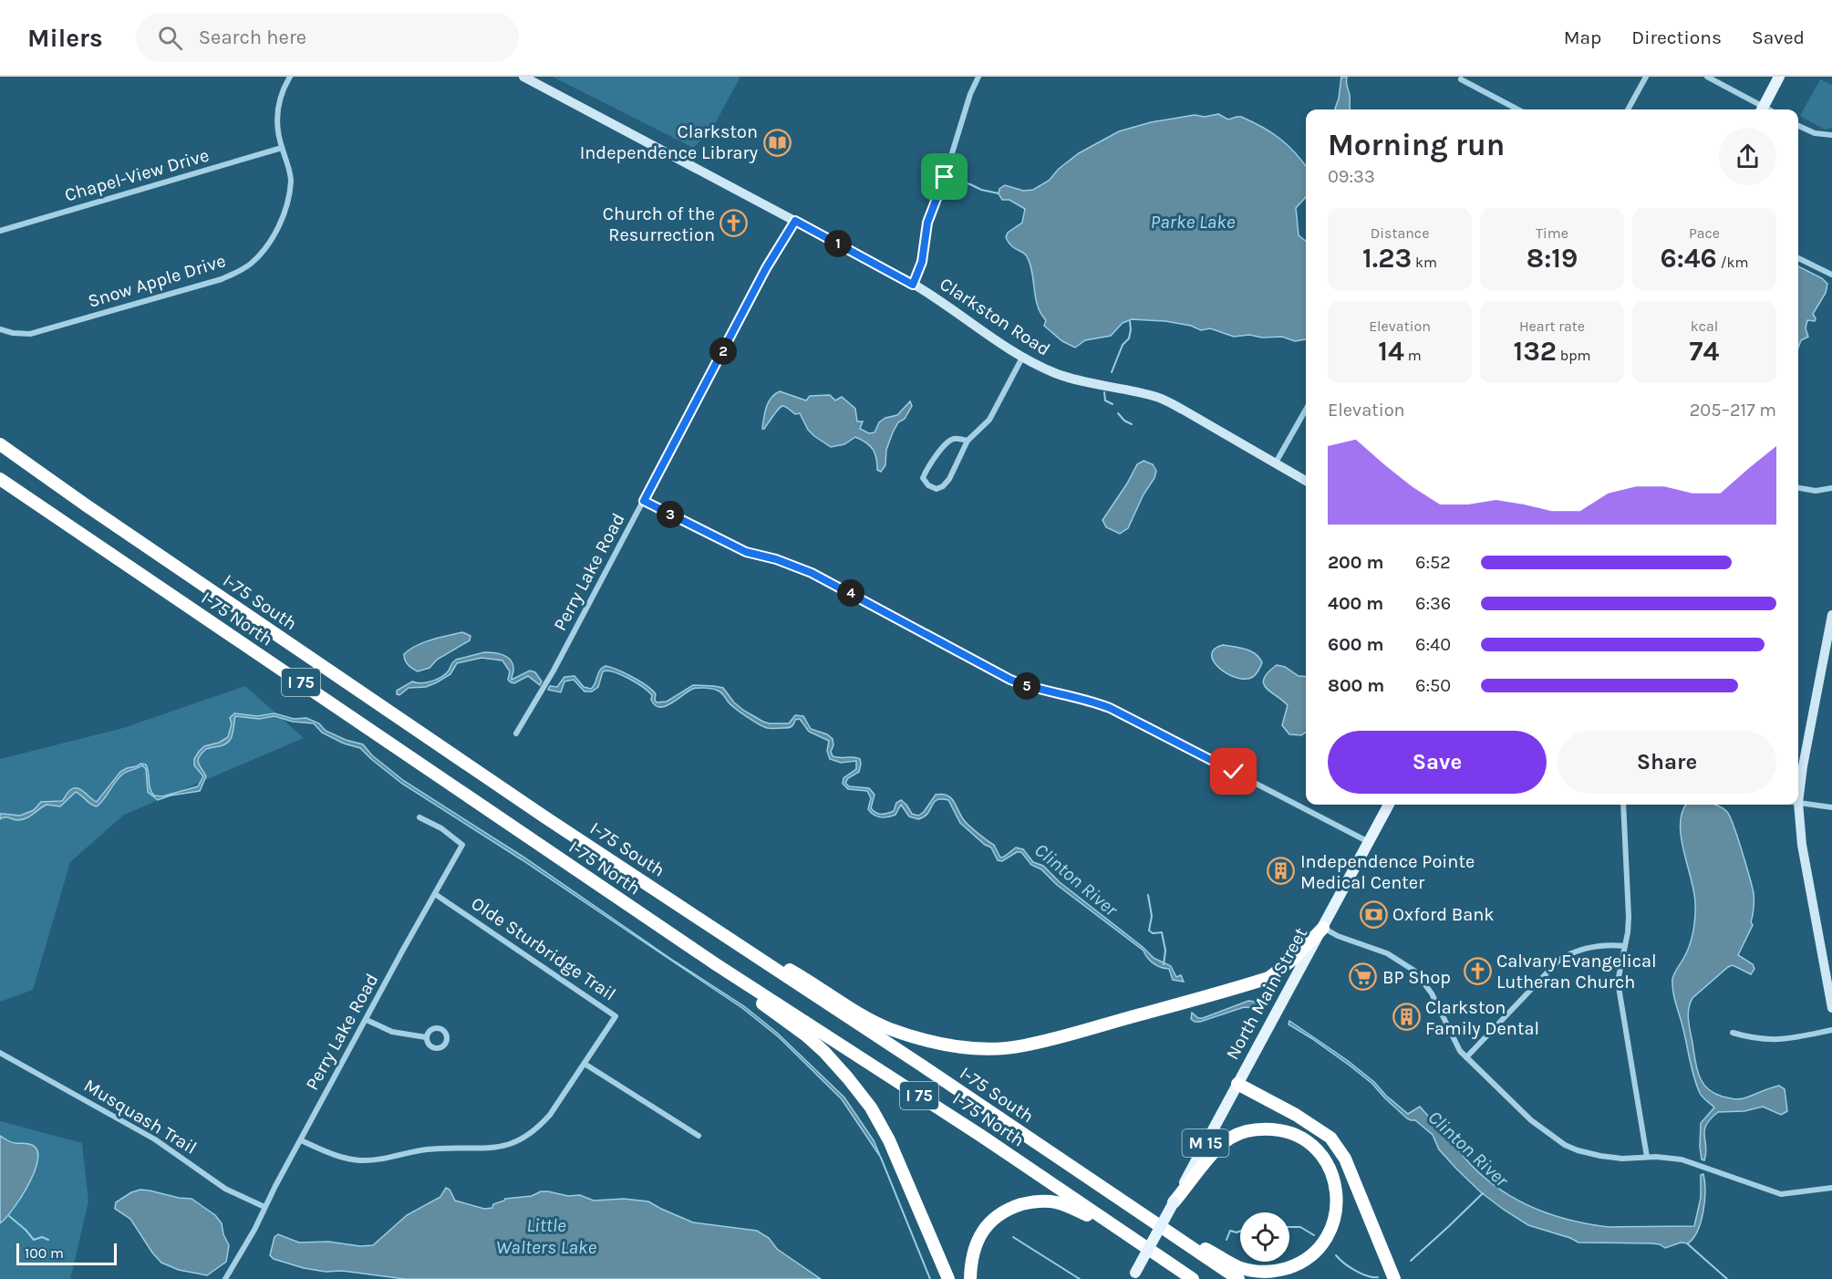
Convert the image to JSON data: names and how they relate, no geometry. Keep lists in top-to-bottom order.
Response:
{
  "streets": {
    "highway": ["I-75 South", "I-75 North", "I 75"],
    "main road": ["North Main Street", "M 15"],
    "street": [
      "Chapel-View Drive",
      "Snow Apple Drive",
      "Clarkston Road",
      "Perry Lake Road",
      "Olde Sturbridge Trail",
      "Musquash Trail"
    ]
  },
  "crossings": [
    ["Chapel-View Drive", "Snow Apple Drive"],
    ["Clarkston Road", "Perry Lake Road"],
    ["Perry Lake Road", "Olde Sturbridge Trail"],
    ["Perry Lake Road", "Musquash Trail"],
    ["North Main Street", "M 15"]
  ],
  "water": ["Parke Lake", "Clinton River", "Little Walters Lake"],
  "places": {
    "library": ["Clarkston Independence Library"],
    "church": ["Church of the Resurrection", "Calvary Evangelical Lutheran Church"],
    "building": ["Independence Pointe Medical Center", "Clarkston Family Dental"],
    "bank": ["Oxford Bank"],
    "supermarket": ["BP Shop"]
  },
  "scale_bar": "100 m",
  "page": {
    "header": "Milers",
    "search": "Search here",
    "nav": ["Map", "Directions", "Saved"],
    "heading": ["Morning run", "09:33"],
    "stats": [
      ["Distance", "1.23 km"],
      ["Time", "8:19"],
      ["Pace", "6:46 /km"],
      ["Elevation", "14 m"],
      ["Heart rate", "132 bpm"],
      ["kcal", "74"]
    ],
    "pins": [
      "1",
      "2",
      "3",
      "4",
      "5"
    ],
    "chart": ["Elevation", "205–217 m"],
    "list": [
      {
        "name": "200 m",
        "note": "6:52"
      },
      {
        "name": "400 m",
        "note": "6:36"
      },
      {
        "name": "600 m",
        "note": "6:40"
      },
      {
        "name": "800 m",
        "note": "6:50"
      }
    ],
    "buttons": ["Save", "Share"],
    "scale": "100 m"
  }
}
